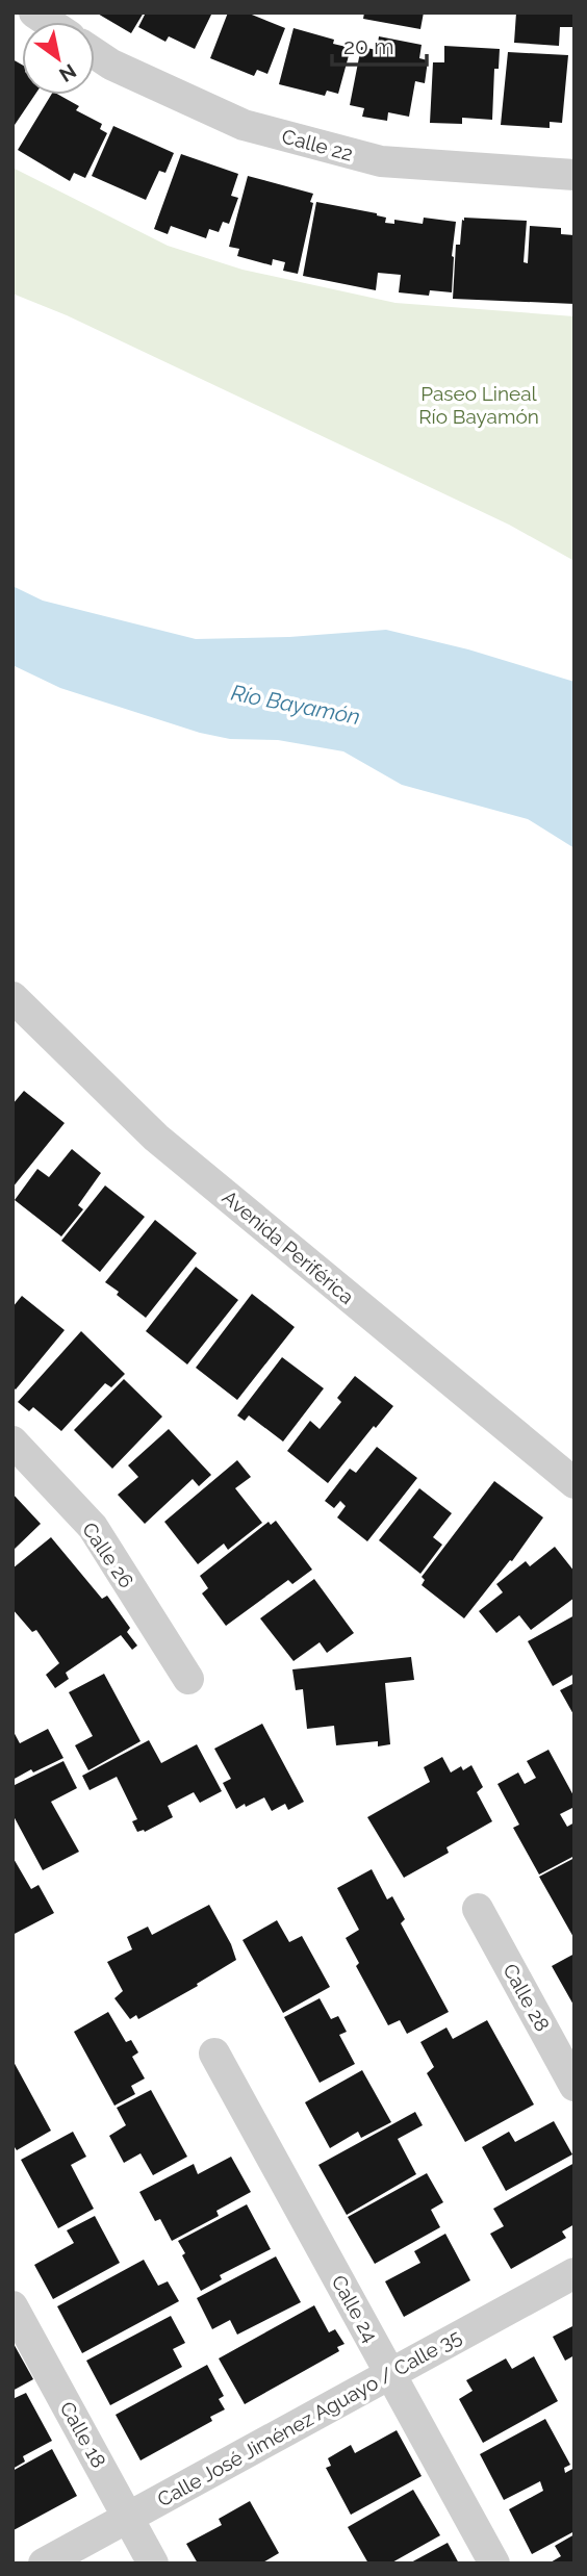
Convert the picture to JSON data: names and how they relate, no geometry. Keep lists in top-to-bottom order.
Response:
{
  "streets": {
    "street": [
      "Calle 22",
      "Avenida Periférica",
      "Calle 26",
      "Calle 28",
      "Calle 24",
      "Calle José Jiménez Aguayo / Calle 35",
      "Calle 18"
    ]
  },
  "crossings": [
    ["Calle 24", "Calle José Jiménez Aguayo / Calle 35"],
    ["Calle José Jiménez Aguayo / Calle 35", "Calle 18"]
  ],
  "water": ["Río Bayamón"],
  "parks": ["Paseo Lineal Río Bayamón"],
  "scale_bar": "20 m",
  "north": "bottom right"
}
